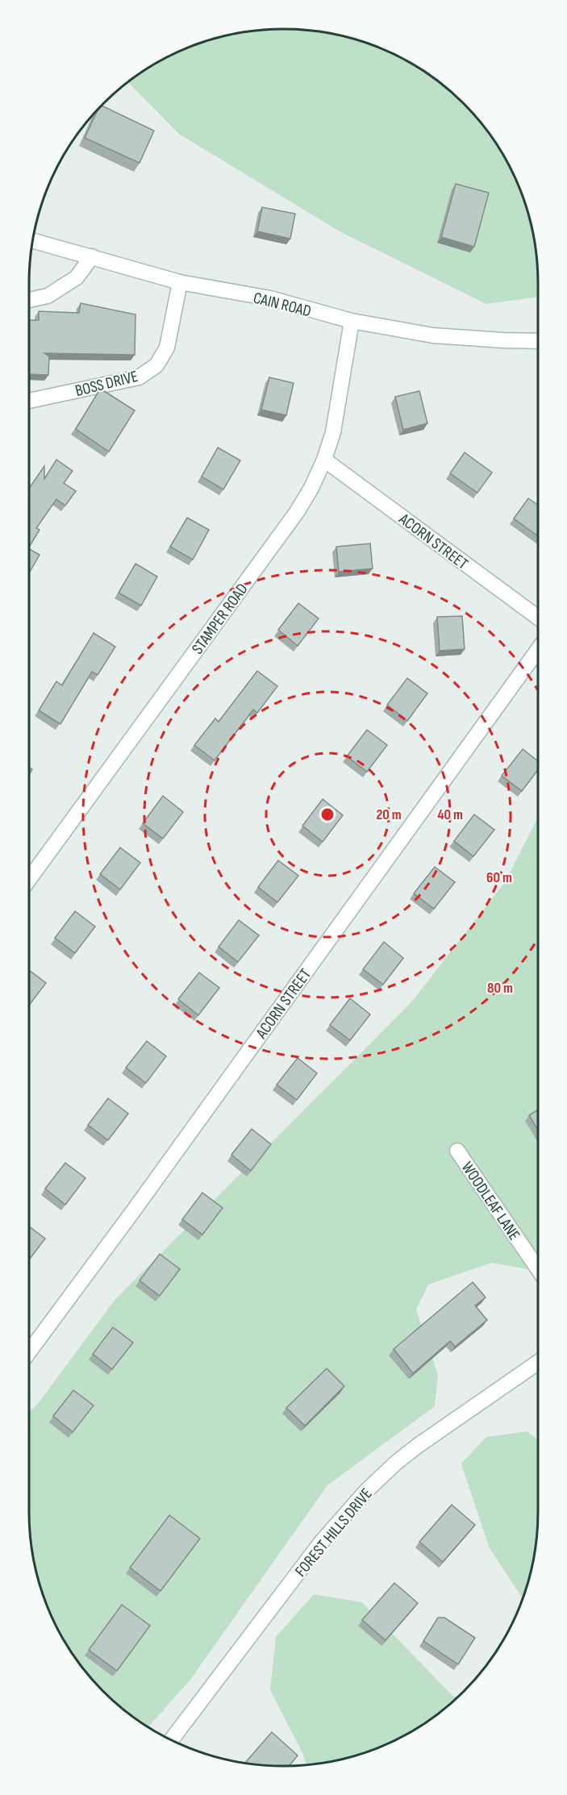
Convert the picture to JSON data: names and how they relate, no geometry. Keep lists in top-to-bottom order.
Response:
{
  "streets": {
    "street": [
      "CAIN ROAD",
      "BOSS DRIVE",
      "ACORN STREET",
      "STAMPER ROAD",
      "WOODLEAF LANE",
      "FOREST HILLS DRIVE"
    ]
  },
  "crossings": [
    ["CAIN ROAD", "BOSS DRIVE"],
    ["CAIN ROAD", "STAMPER ROAD"],
    ["ACORN STREET", "STAMPER ROAD"]
  ],
  "rings": [
    "20 m",
    "40 m",
    "60 m",
    "80 m"
  ]
}
